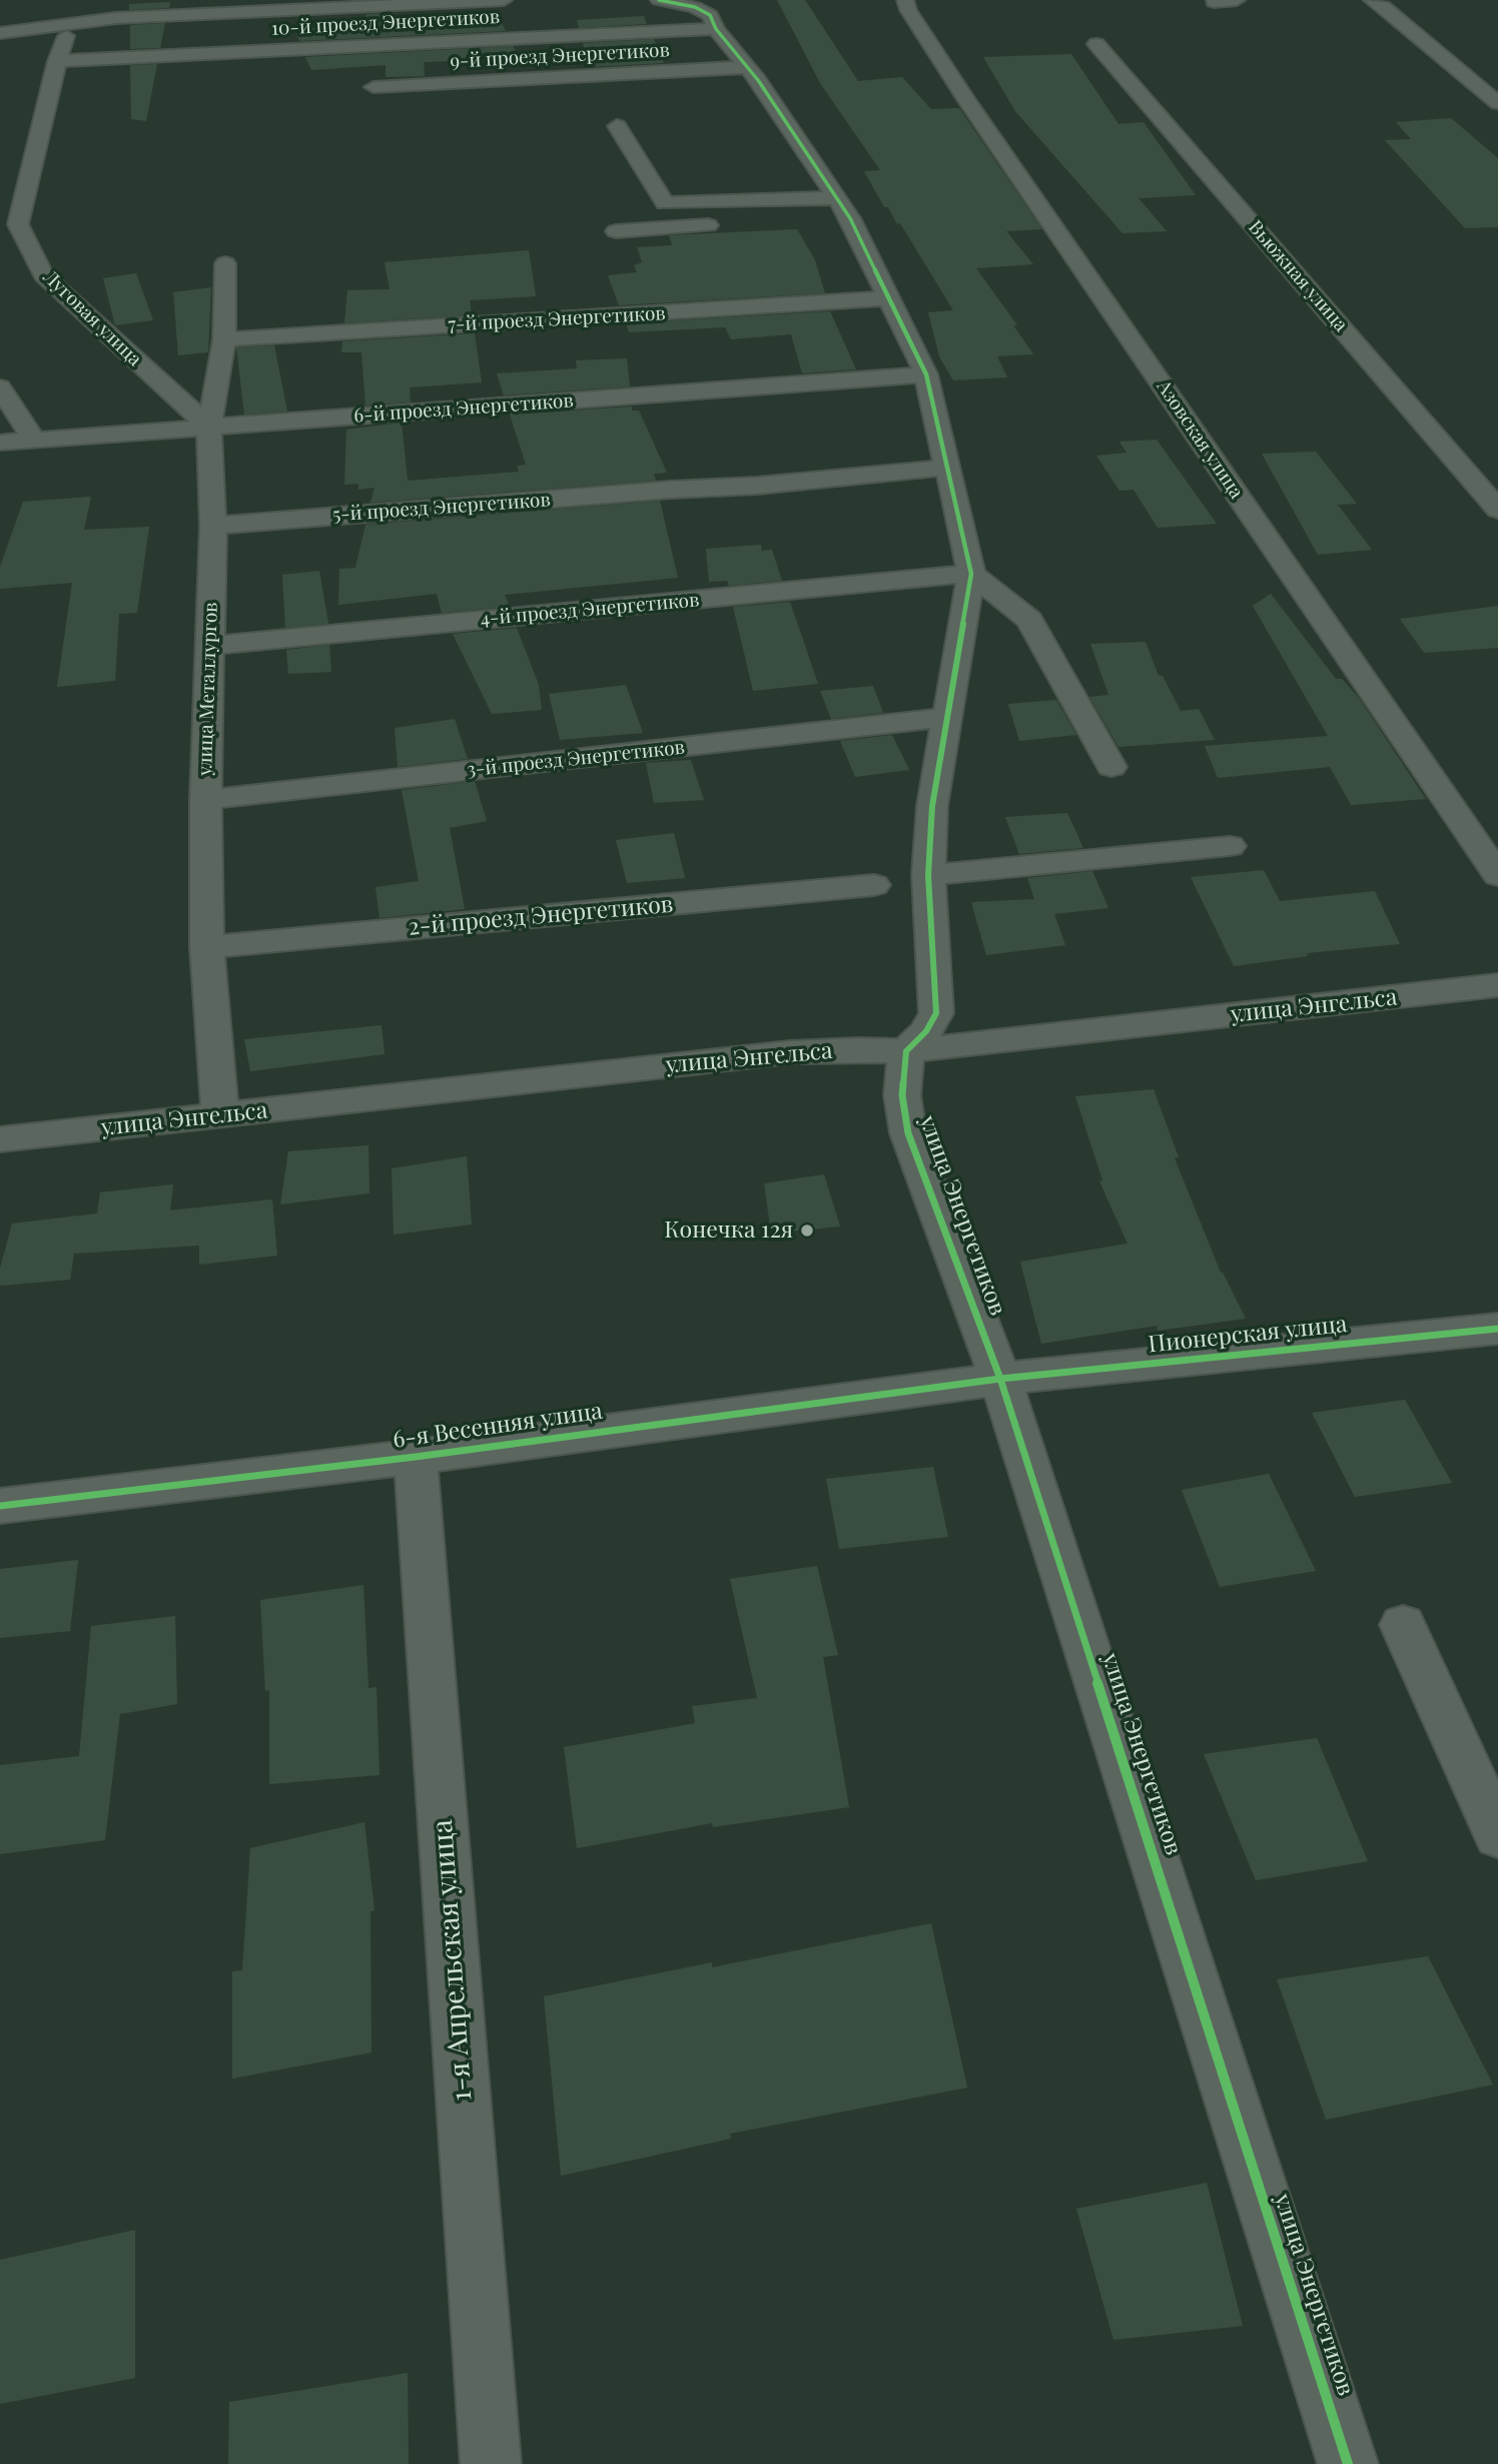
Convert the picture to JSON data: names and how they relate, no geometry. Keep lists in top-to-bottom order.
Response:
{
  "streets": {
    "street": [
      "10-й проезд Энергетиков",
      "9-й проезд Энергетиков",
      "Вьюжная улица",
      "Луговая улица",
      "7-й проезд Энергетиков",
      "6-й проезд Энергетиков",
      "Азовская улица",
      "5-й проезд Энергетиков",
      "4-й проезд Энергетиков",
      "улица Металлургов",
      "3-й проезд Энергетиков",
      "2-й проезд Энергетиков",
      "улица Энгельса",
      "улица Энергетиков",
      "Пионерская улица",
      "6-я Весенняя улица",
      "1-я Апрельская улица"
    ]
  },
  "crossings": [
    ["10-й проезд Энергетиков", "Луговая улица"],
    ["Луговая улица", "6-й проезд Энергетиков"],
    ["Луговая улица", "улица Металлургов"],
    ["7-й проезд Энергетиков", "улица Металлургов"],
    ["6-й проезд Энергетиков", "улица Металлургов"],
    ["5-й проезд Энергетиков", "улица Металлургов"],
    ["4-й проезд Энергетиков", "улица Металлургов"],
    ["улица Металлургов", "3-й проезд Энергетиков"],
    ["улица Металлургов", "2-й проезд Энергетиков"],
    ["улица Металлургов", "улица Энгельса"],
    ["улица Энгельса", "улица Энергетиков"],
    ["улица Энергетиков", "Пионерская улица"],
    ["улица Энергетиков", "6-я Весенняя улица"],
    ["Пионерская улица", "6-я Весенняя улица"],
    ["6-я Весенняя улица", "1-я Апрельская улица"]
  ],
  "places": ["Конечка 12я"]
}
